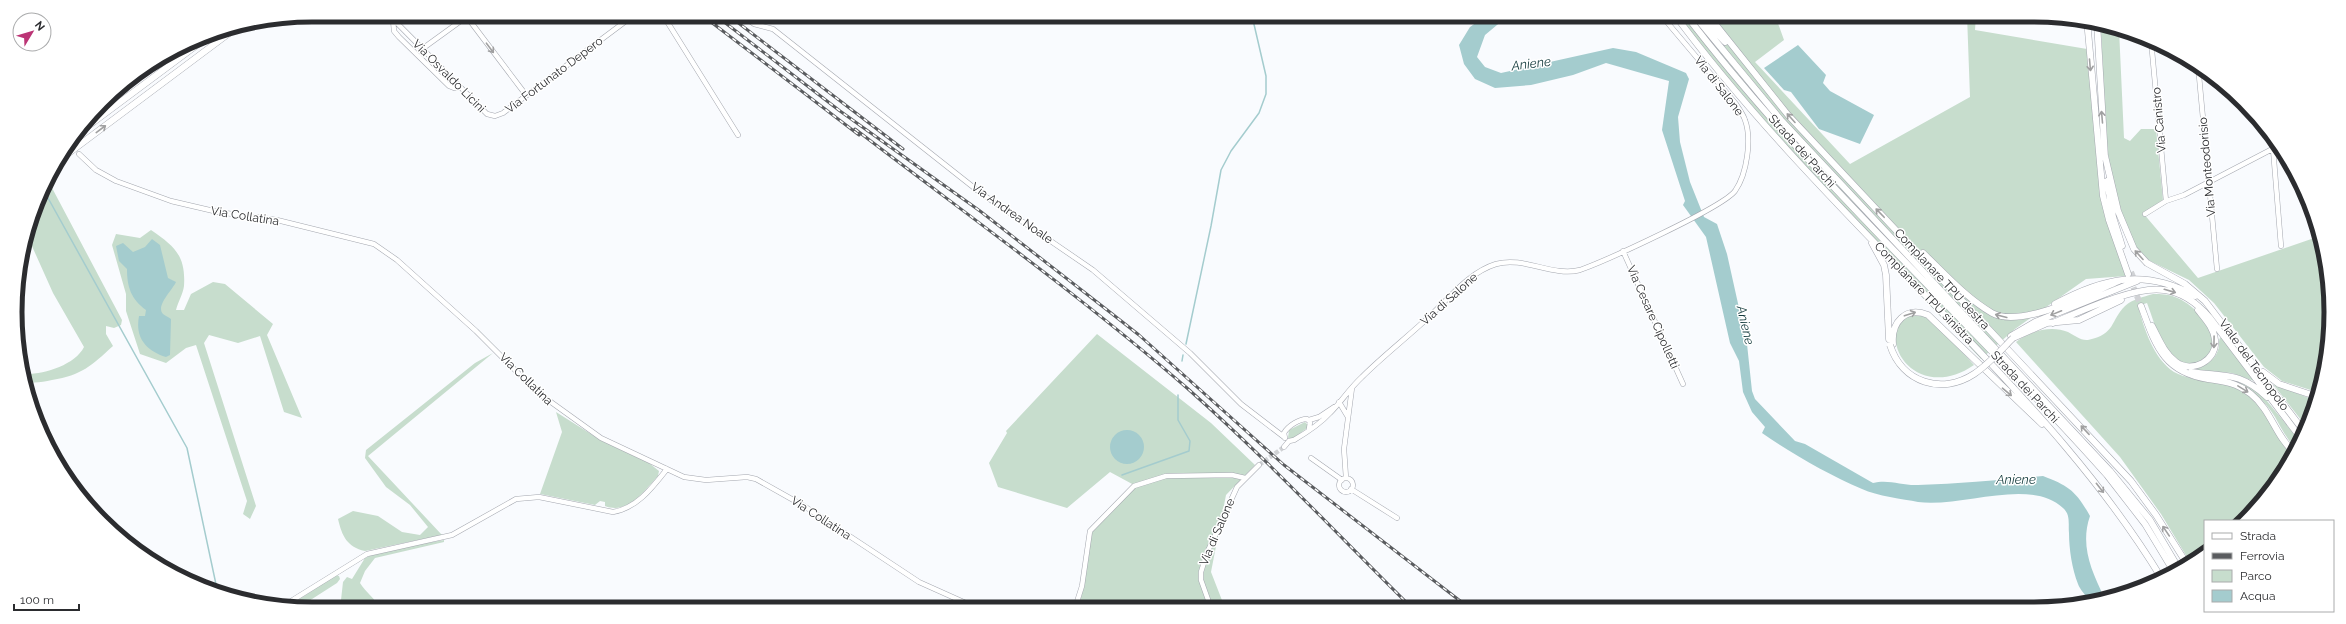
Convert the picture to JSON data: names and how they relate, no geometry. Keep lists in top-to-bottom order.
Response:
{
  "streets": {
    "highway": [
      "Strada dei Parchi",
      "Complanare TPU destra",
      "Complanare TPU sinistra",
      "Viale del Tecnopolo"
    ],
    "street": [
      "Via Fortunato Depero",
      "Via Osvaldo Licini",
      "Via di Salone",
      "Via Canistro",
      "Via Monteodorisio",
      "Via Andrea Noale",
      "Via Collatina",
      "Via Cesare Cipolletti"
    ]
  },
  "crossings": [
    ["Via Fortunato Depero", "Via Osvaldo Licini"],
    ["Via di Salone", "Via Cesare Cipolletti"]
  ],
  "one_way": ["Complanare TPU destra"],
  "water": ["Aniene"],
  "legend": [
    "Strada",
    "Ferrovia",
    "Parco",
    "Acqua"
  ],
  "scale_bar": "100 m",
  "north": "top right"
}
